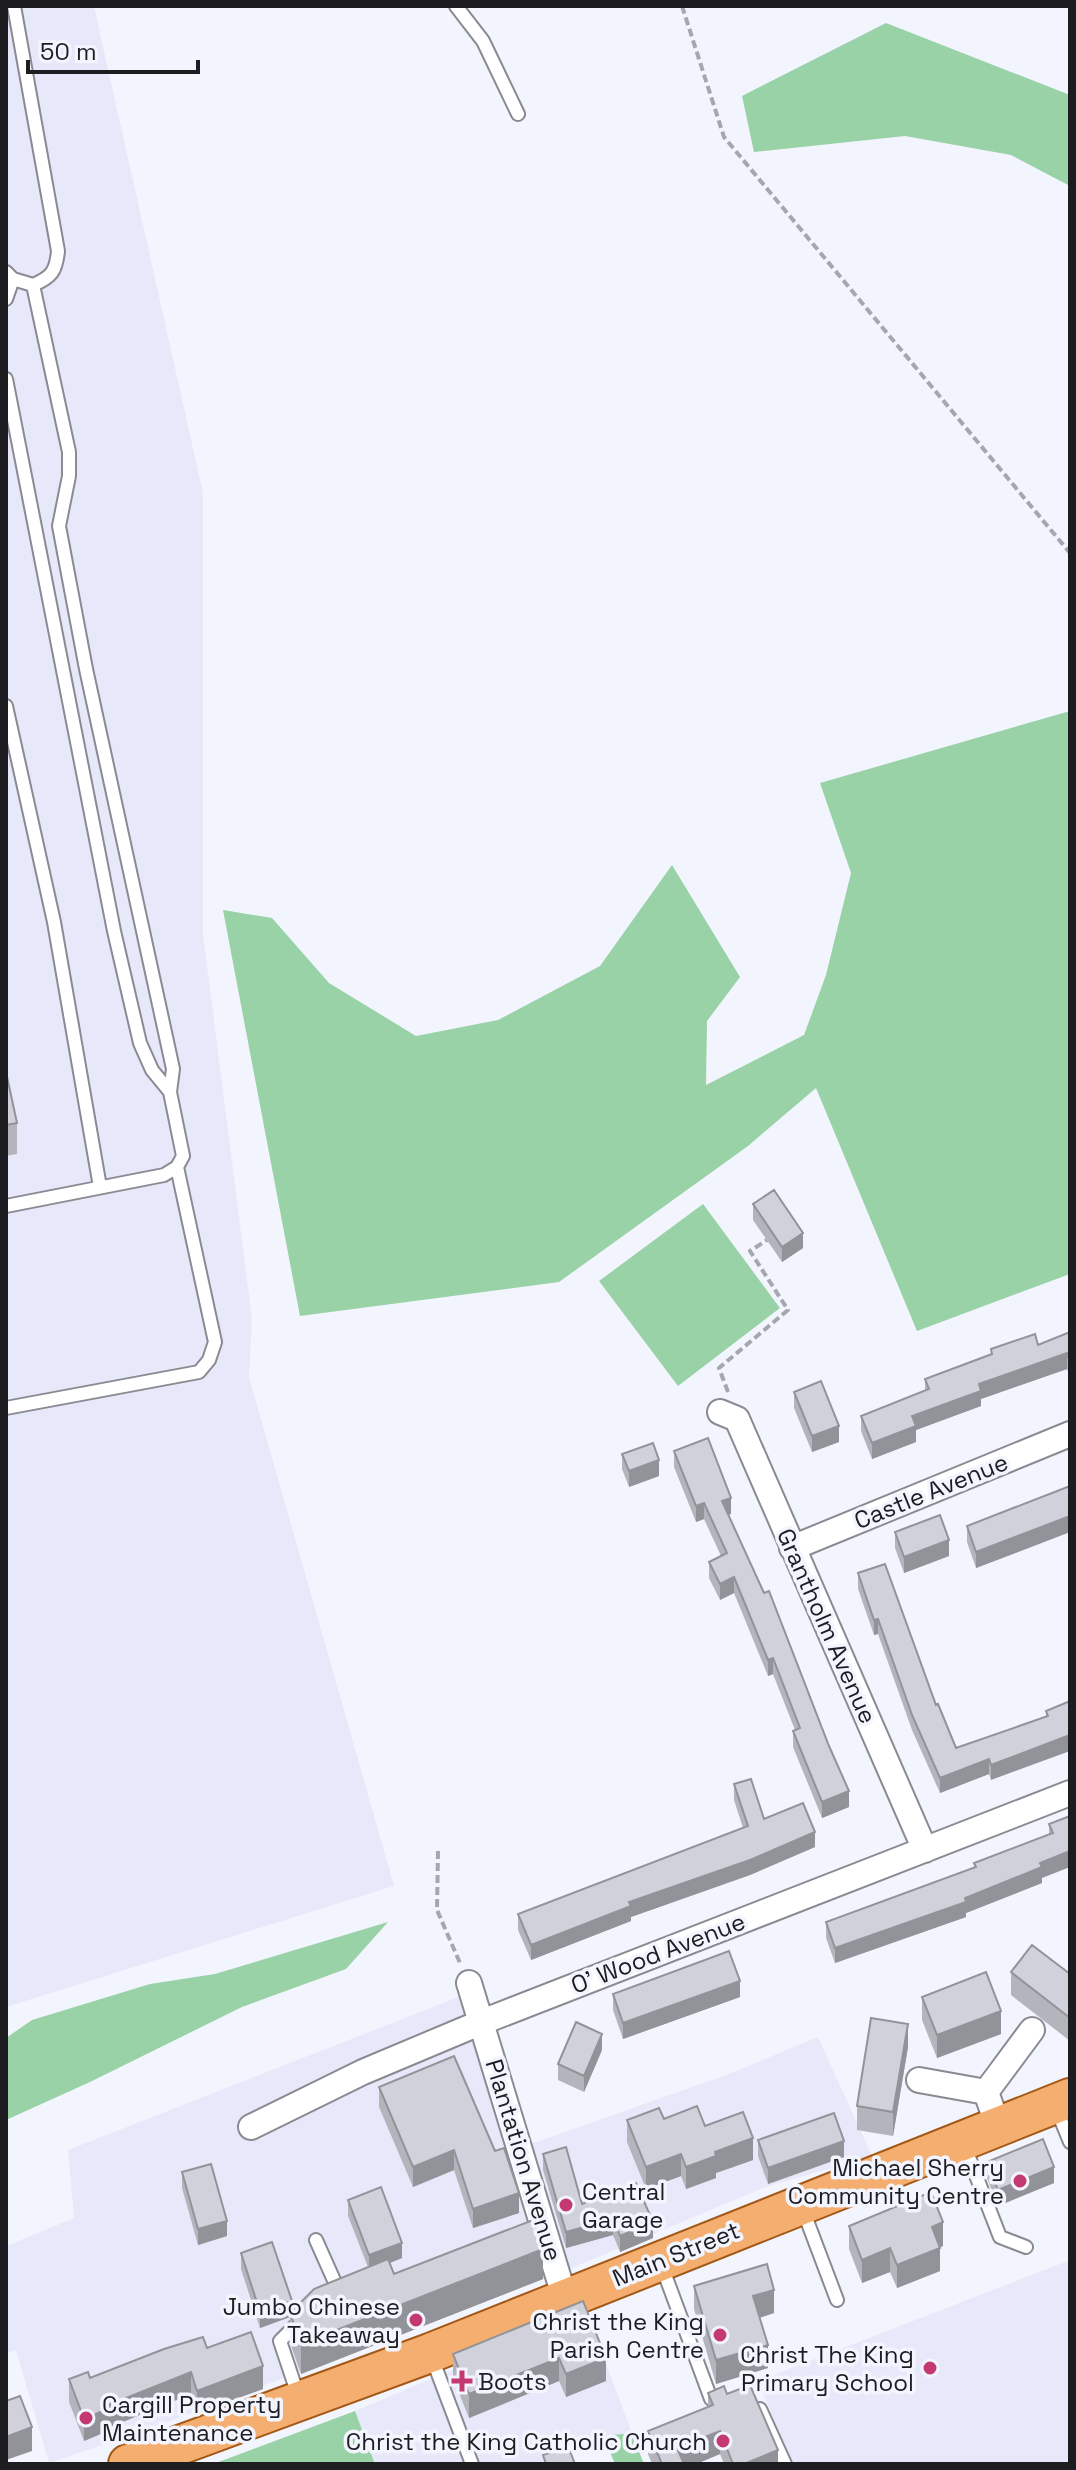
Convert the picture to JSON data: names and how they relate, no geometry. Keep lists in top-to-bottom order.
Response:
{
  "streets": {
    "main road": ["Main Street"],
    "street": [
      "Castle Avenue",
      "Grantholm Avenue",
      "O' Wood Avenue",
      "Plantation Avenue"
    ]
  },
  "crossings": [
    ["Castle Avenue", "Grantholm Avenue"],
    ["Grantholm Avenue", "O' Wood Avenue"],
    ["O' Wood Avenue", "Plantation Avenue"],
    ["Plantation Avenue", "Main Street"]
  ],
  "places": {
    "other": [
      "Michael Sherry Community Centre",
      "Central Garage",
      "Jumbo Chinese Takeaway",
      "Christ the King Parish Centre",
      "Christ The King Primary School",
      "Cargill Property Maintenance",
      "Christ the King Catholic Church"
    ],
    "health": ["Boots"]
  },
  "scale_bar": "50 m"
}
